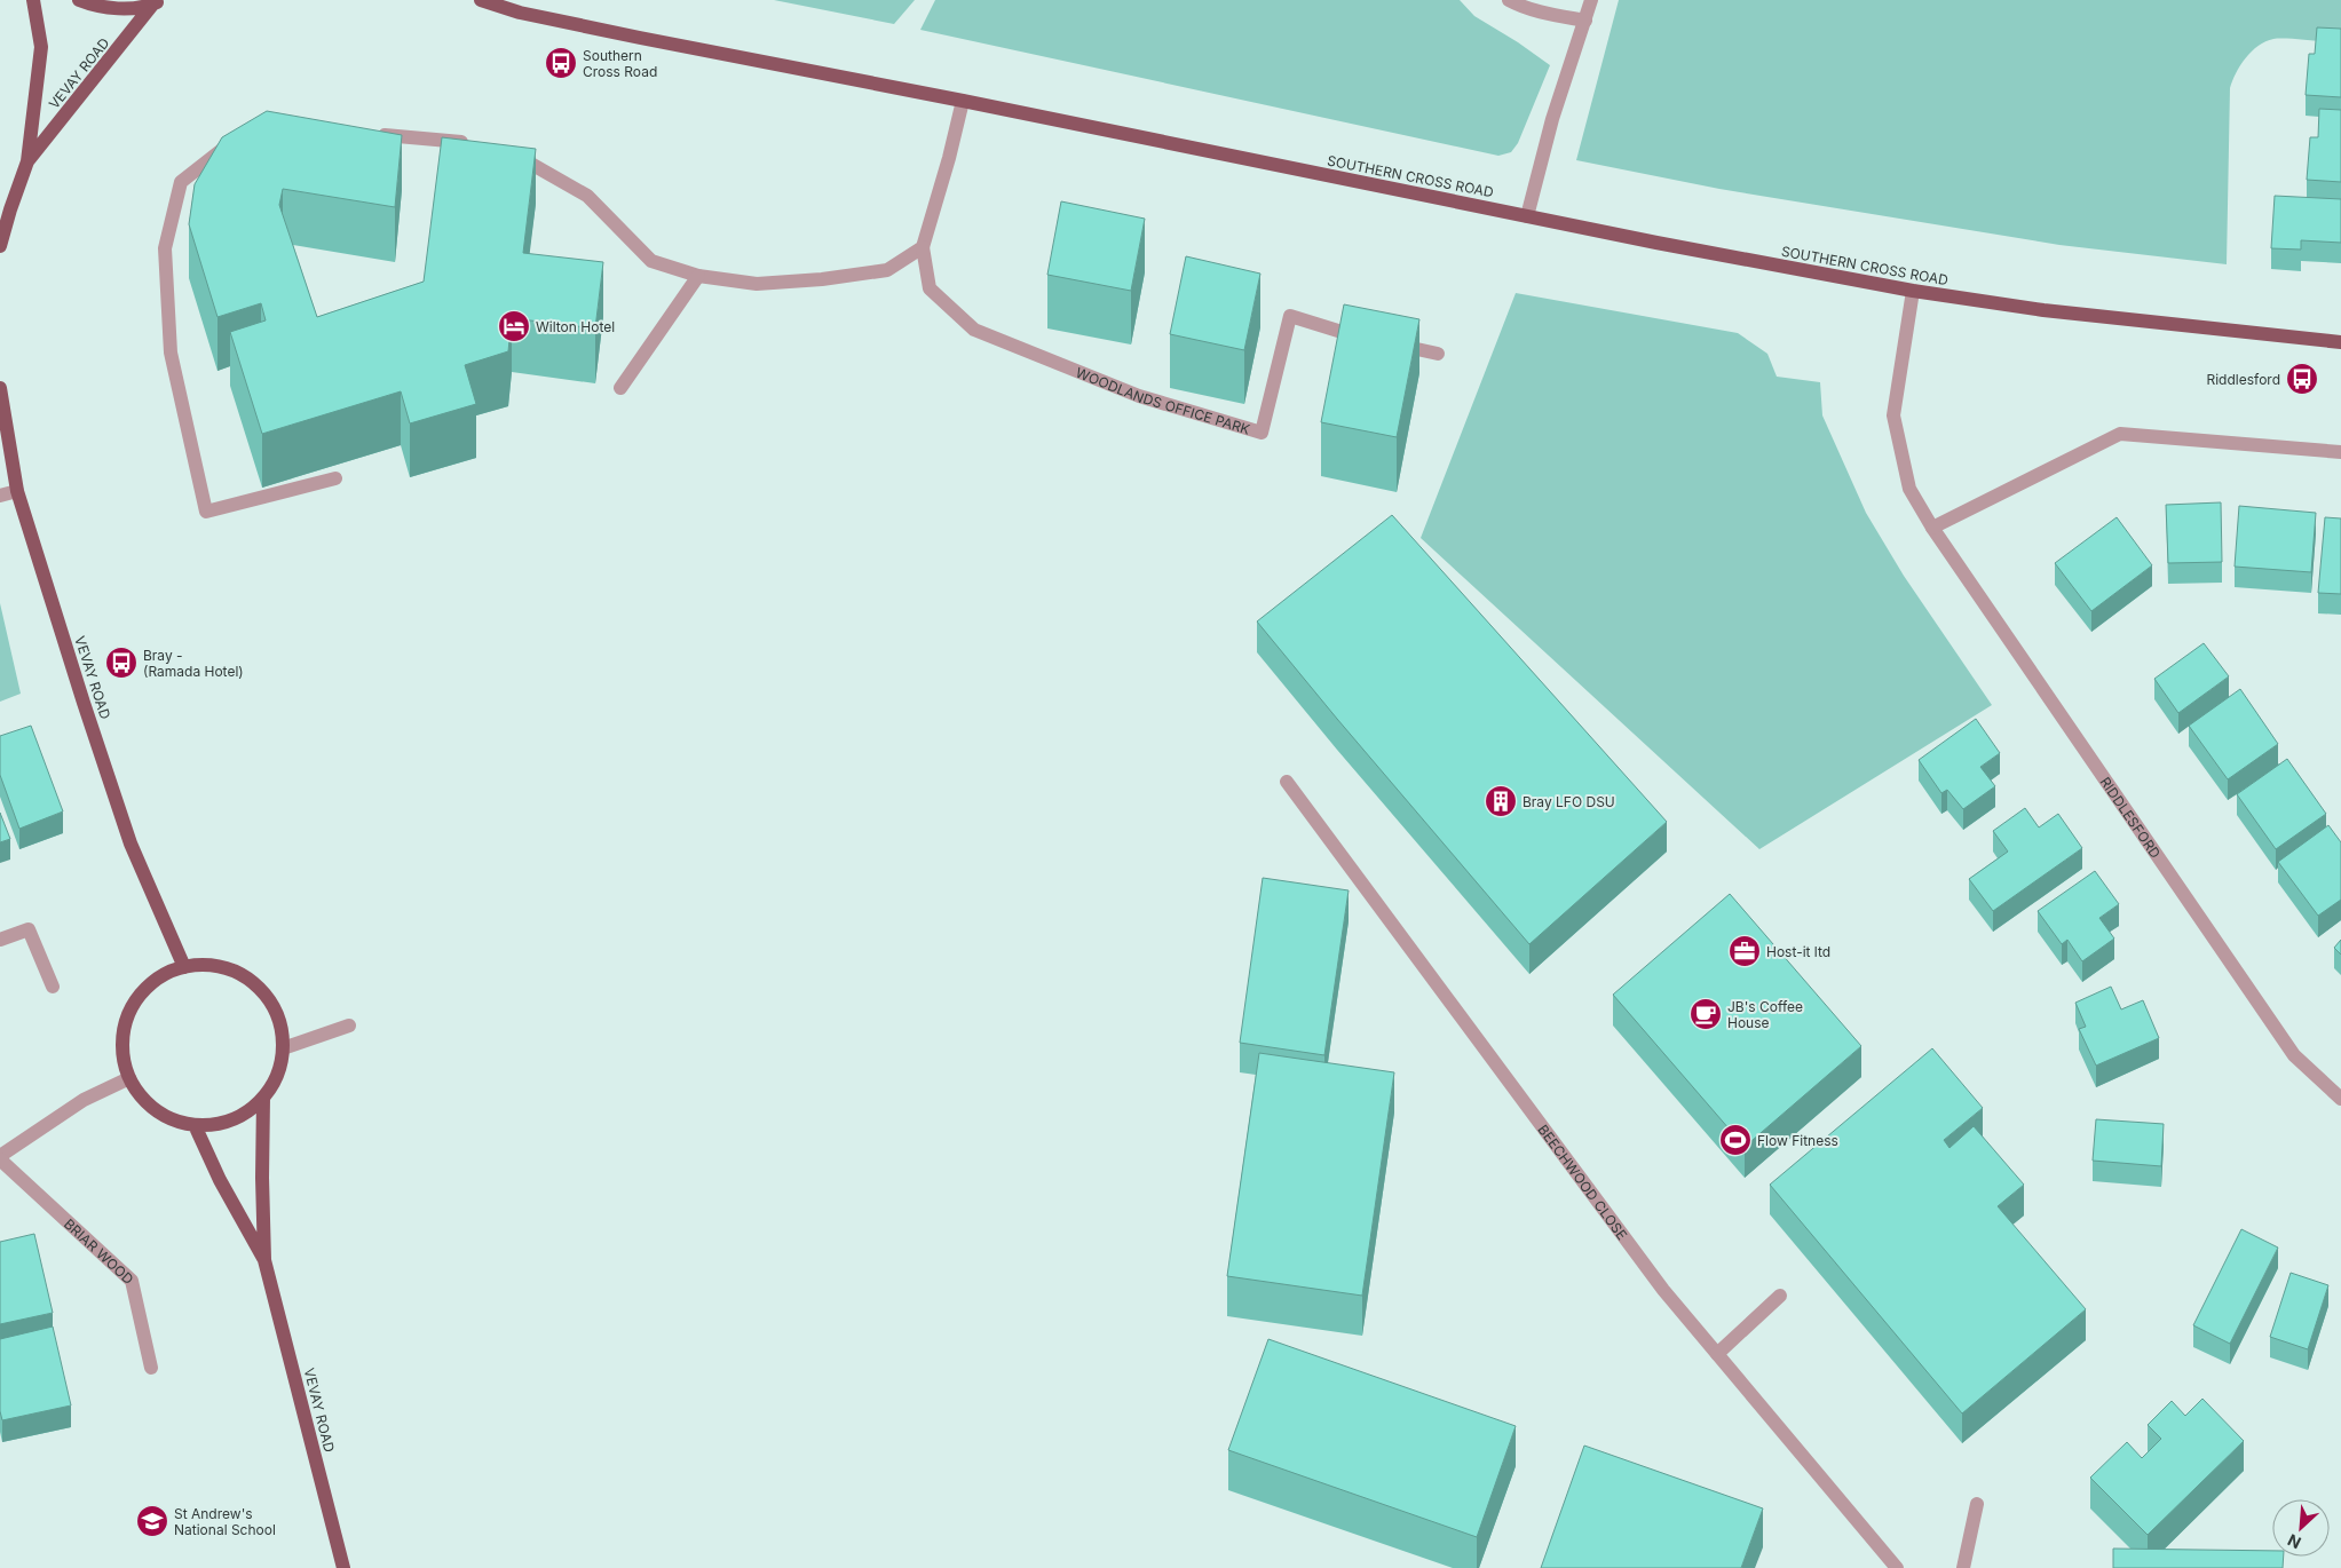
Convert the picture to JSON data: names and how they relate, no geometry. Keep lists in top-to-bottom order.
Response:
{
  "streets": {
    "main road": ["VEVAY ROAD", "SOUTHERN CROSS ROAD"],
    "street": [
      "WOODLANDS OFFICE PARK",
      "RIDDLESFORD",
      "BEECHWOOD CLOSE",
      "BRIAR WOOD"
    ]
  },
  "crossings": [
    ["VEVAY ROAD", "BRIAR WOOD"],
    ["SOUTHERN CROSS ROAD", "RIDDLESFORD"]
  ],
  "places": {
    "bus stop": ["Southern Cross Road", "Riddlesford", "Bray - (Ramada Hotel)"],
    "hotel": ["Wilton Hotel"],
    "building": ["Bray LFO DSU"],
    "office": ["Host-it ltd"],
    "cafe": ["JB's Coffee House"],
    "sports": ["Flow Fitness"],
    "school or university": ["St Andrew's National School"]
  },
  "north": "bottom left"
}
